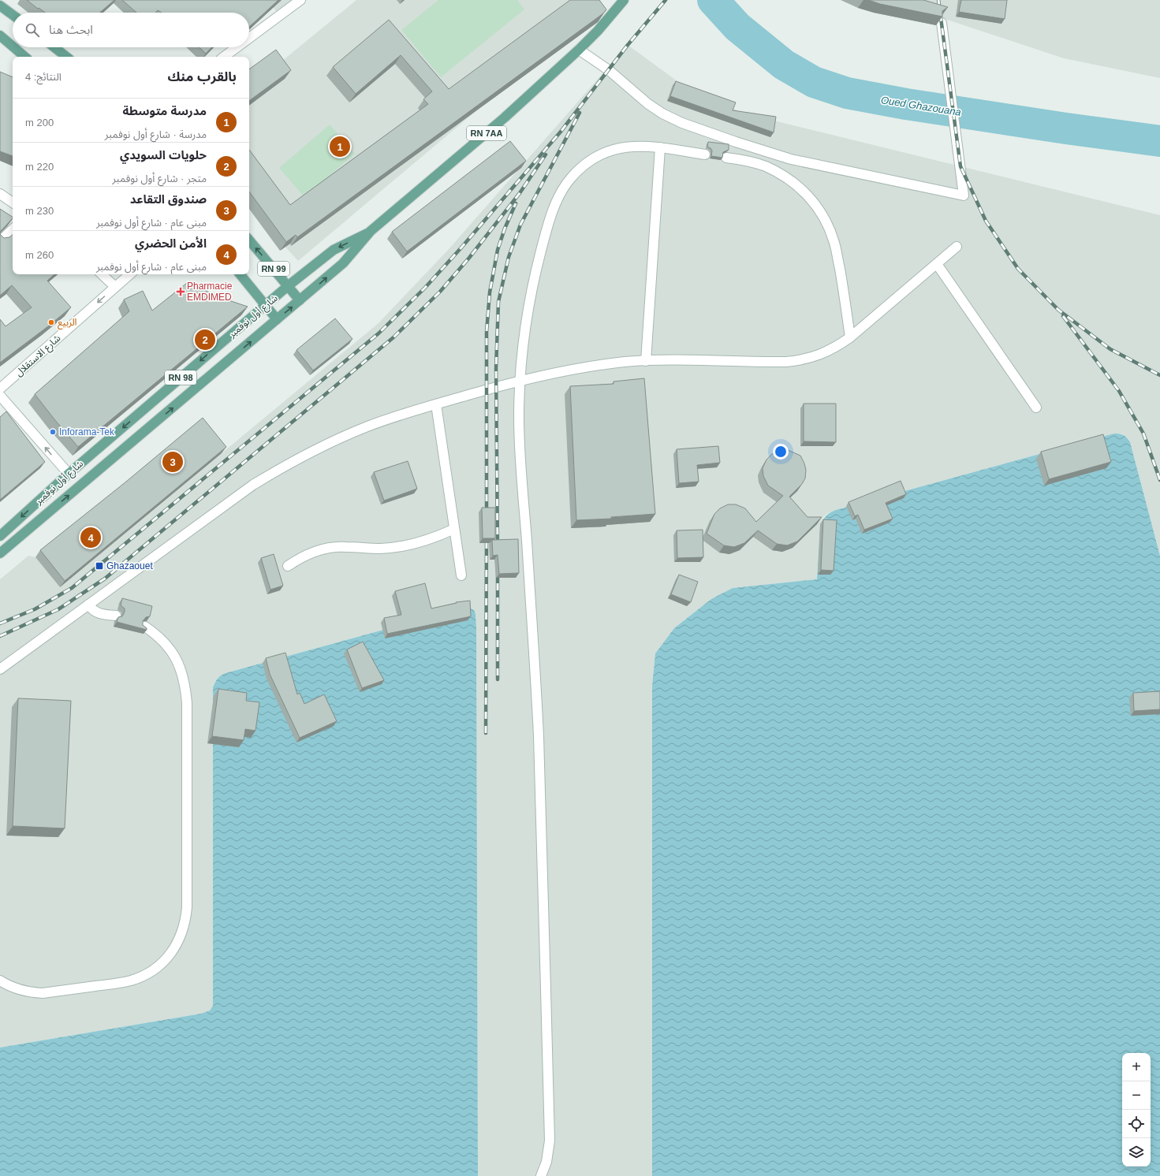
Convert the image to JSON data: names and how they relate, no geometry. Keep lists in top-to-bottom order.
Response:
{
  "streets": {
    "main road": [
      "RN 7AA",
      "RN 99",
      "شارع أول نوفمبر",
      "RN 98"
    ],
    "street": ["شارع الاستقلال"]
  },
  "crossings": [
    ["RN 7AA", "شارع أول نوفمبر"],
    ["RN 7AA", "RN 98"],
    ["RN 99", "شارع أول نوفمبر"],
    ["RN 99", "RN 98"],
    ["شارع أول نوفمبر", "RN 98"]
  ],
  "one_way": ["شارع الاستقلال"],
  "water": ["Oued Ghazouana"],
  "places": {
    "health": ["Pharmacie EMDIMED"],
    "other": ["الربيع", "Inforama-Tek"],
    "transit": ["Ghazaouet"]
  },
  "page": {
    "search": "ابحث هنا",
    "heading": ["بالقرب منك", "النتائج: 4"],
    "list": [
      {
        "mark": "1",
        "name": "مدرسة متوسطة",
        "note": "مدرسة · شارع أول نوفمبر",
        "value": "200 m"
      },
      {
        "mark": "2",
        "name": "حلويات السويدي",
        "note": "متجر · شارع أول نوفمبر",
        "value": "220 m"
      },
      {
        "mark": "3",
        "name": "صندوق التقاعد",
        "note": "مبنى عام · شارع أول نوفمبر",
        "value": "230 m"
      },
      {
        "mark": "4",
        "name": "الأمن الحضري",
        "note": "مبنى عام · شارع أول نوفمبر",
        "value": "260 m"
      }
    ],
    "pins": [
      "1",
      "2",
      "3",
      "4"
    ],
    "map_buttons": ["+", "−"]
  }
}
